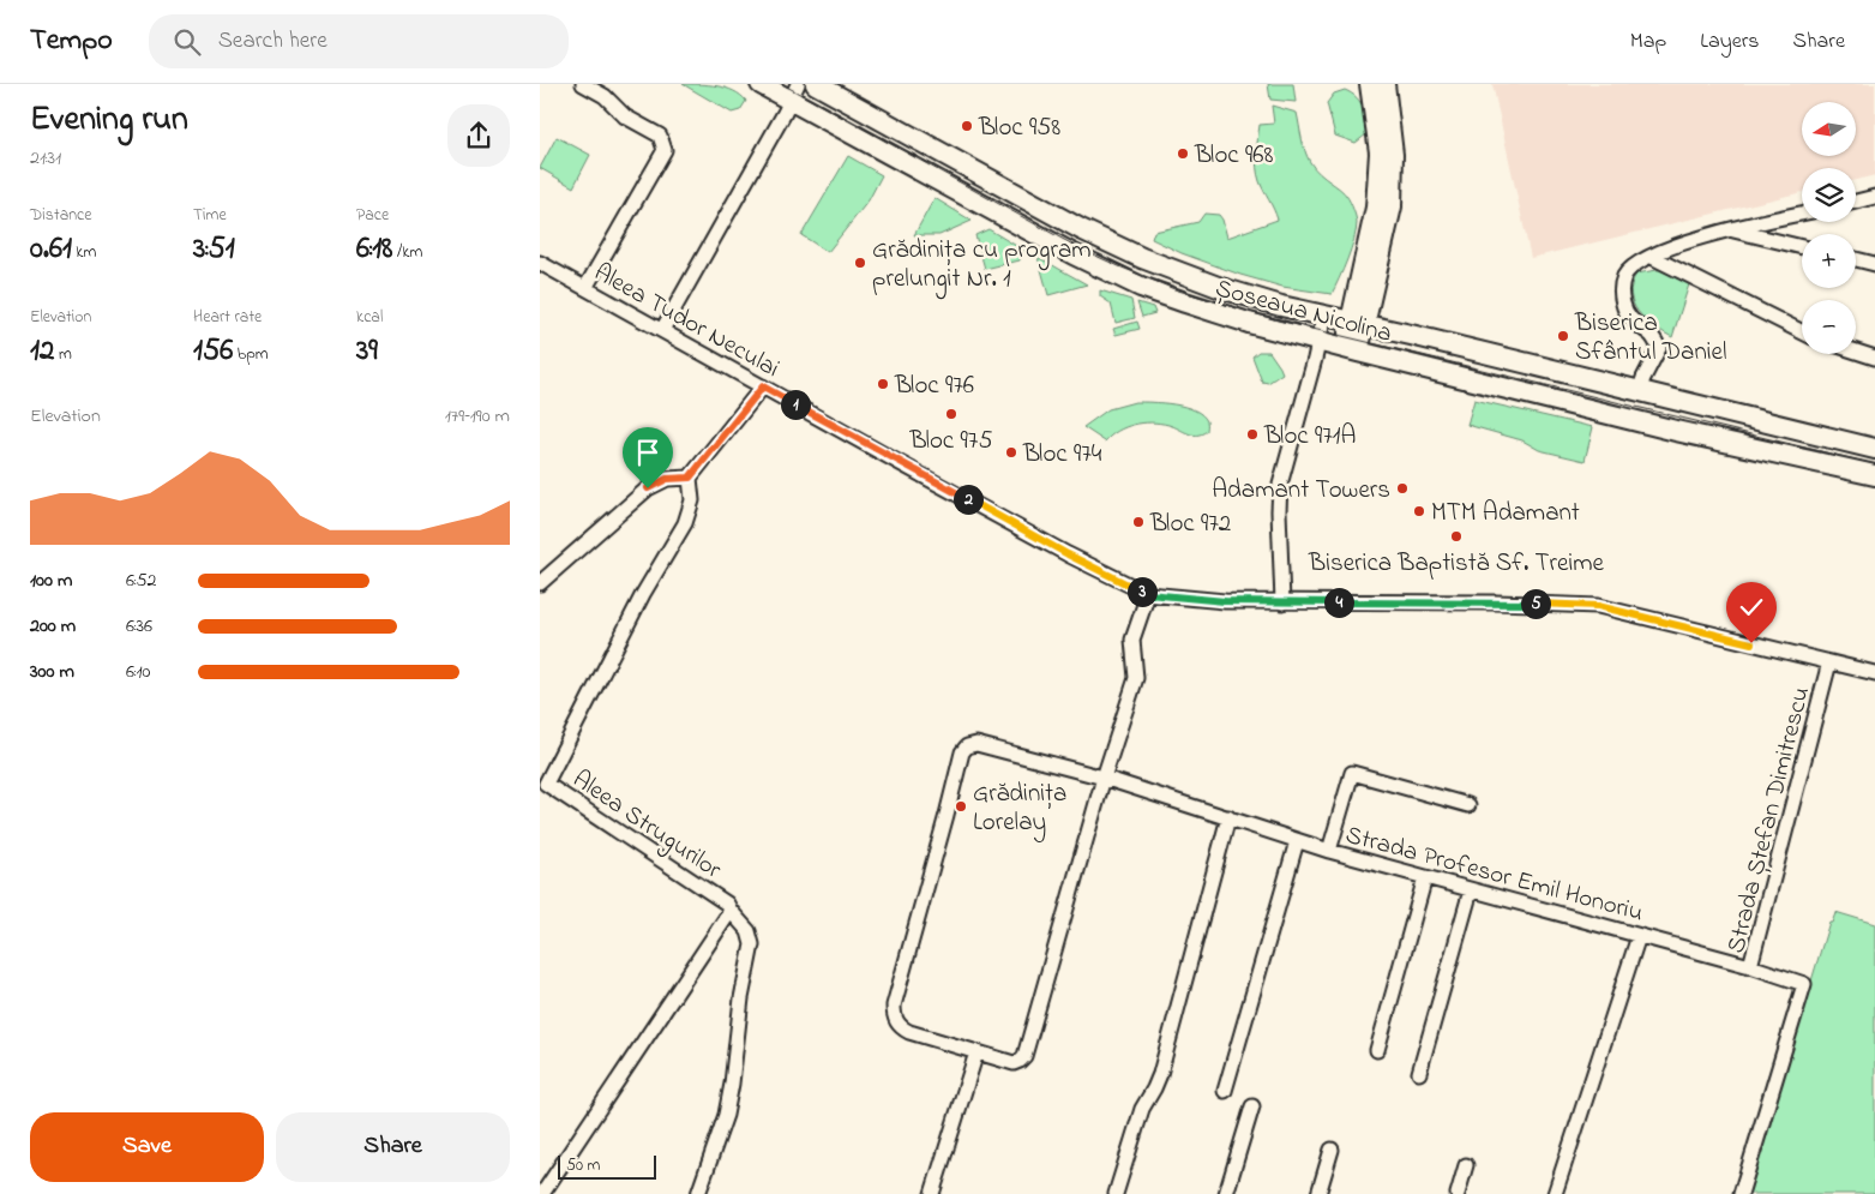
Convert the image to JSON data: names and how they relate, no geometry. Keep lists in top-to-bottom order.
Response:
{
  "streets": {
    "main road": ["Șoseaua Nicolina"],
    "street": [
      "Aleea Tudor Neculai",
      "Strada Ștefan Dimitrescu",
      "Aleea Strugurilor",
      "Strada Profesor Emil Honoriu"
    ]
  },
  "crossings": [
    ["Aleea Tudor Neculai", "Strada Ștefan Dimitrescu"],
    ["Strada Ștefan Dimitrescu", "Strada Profesor Emil Honoriu"]
  ],
  "places": [
    "Bloc 958",
    "Bloc 968",
    "Grădinița cu program prelungit Nr. 1",
    "Biserica Sfântul Daniel",
    "Bloc 976",
    "Bloc 975",
    "Bloc 971A",
    "Bloc 974",
    "Adamant Towers",
    "MTM Adamant",
    "Bloc 972",
    "Biserica Baptistă Sf. Treime",
    "Grădinița Lorelay"
  ],
  "scale_bar": "50 m",
  "north": "left",
  "page": {
    "header": "Tempo",
    "search": "Search here",
    "nav": ["Map", "Layers", "Share"],
    "heading": ["Evening run", "21:31"],
    "map_buttons": ["+", "−"],
    "stats": [
      ["Distance", "0.61 km"],
      ["Time", "3:51"],
      ["Pace", "6:18 /km"],
      ["Elevation", "12 m"],
      ["Heart rate", "156 bpm"],
      ["kcal", "39"]
    ],
    "chart": ["Elevation", "179–190 m"],
    "pins": [
      "1",
      "2",
      "3",
      "4",
      "5"
    ],
    "list": [
      {
        "name": "100 m",
        "note": "6:52"
      },
      {
        "name": "200 m",
        "note": "6:36"
      },
      {
        "name": "300 m",
        "note": "6:10"
      }
    ],
    "buttons": ["Save", "Share"],
    "scale": "50 m"
  }
}
